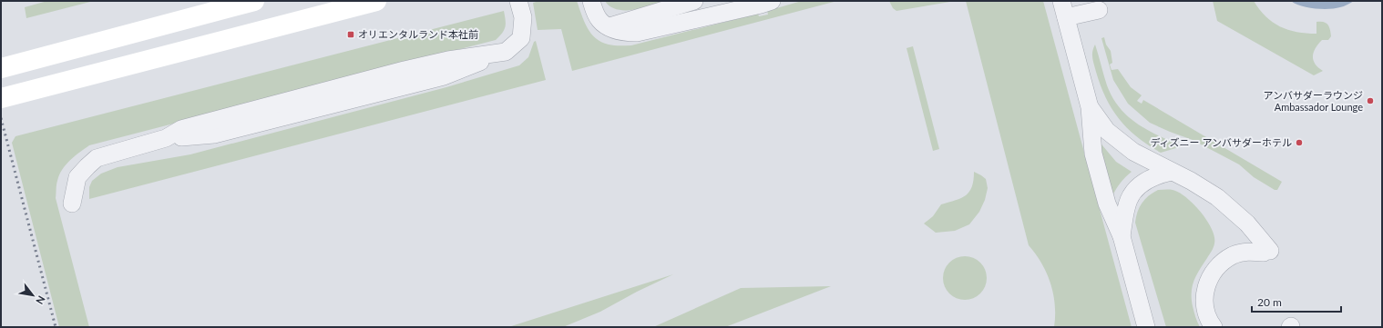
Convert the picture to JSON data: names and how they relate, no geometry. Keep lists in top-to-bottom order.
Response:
{
  "places": {
    "transit": ["オリエンタルランド本社前"],
    "other": ["アンバサダーラウンジ Ambassador Lounge", "ディズニー アンバサダーホテル"]
  },
  "scale_bar": "20 m",
  "north": "bottom right"
}
